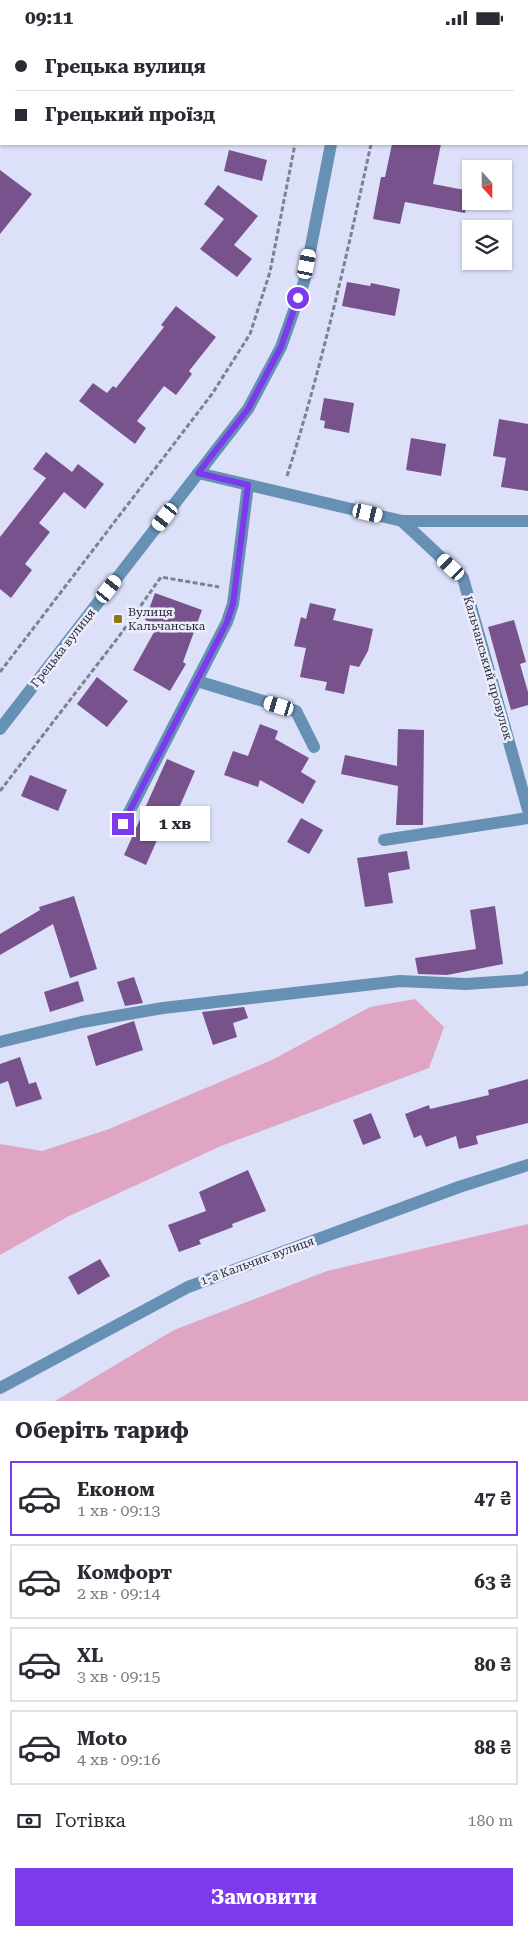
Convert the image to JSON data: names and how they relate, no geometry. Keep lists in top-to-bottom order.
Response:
{
  "streets": {
    "street": ["Грецька вулиця", "Кальчанський провулок", "1-а Кальчик вулиця"]
  },
  "places": {
    "transit": ["Вулиця Кальчанська"]
  },
  "north": "bottom",
  "page": {
    "status": "09:11",
    "banner": ["Грецька вулиця", "Грецький проїзд"],
    "bubble": "1 хв",
    "heading": "Оберіть тариф",
    "list": [
      {
        "name": "Економ",
        "note": "1 хв · 09:13",
        "value": "47 ₴"
      },
      {
        "name": "Комфорт",
        "note": "2 хв · 09:14",
        "value": "63 ₴"
      },
      {
        "name": "XL",
        "note": "3 хв · 09:15",
        "value": "80 ₴"
      },
      {
        "name": "Moto",
        "note": "4 хв · 09:16",
        "value": "88 ₴"
      }
    ],
    "pay": ["Готівка", "180 m"],
    "buttons": "Замовити"
  }
}
